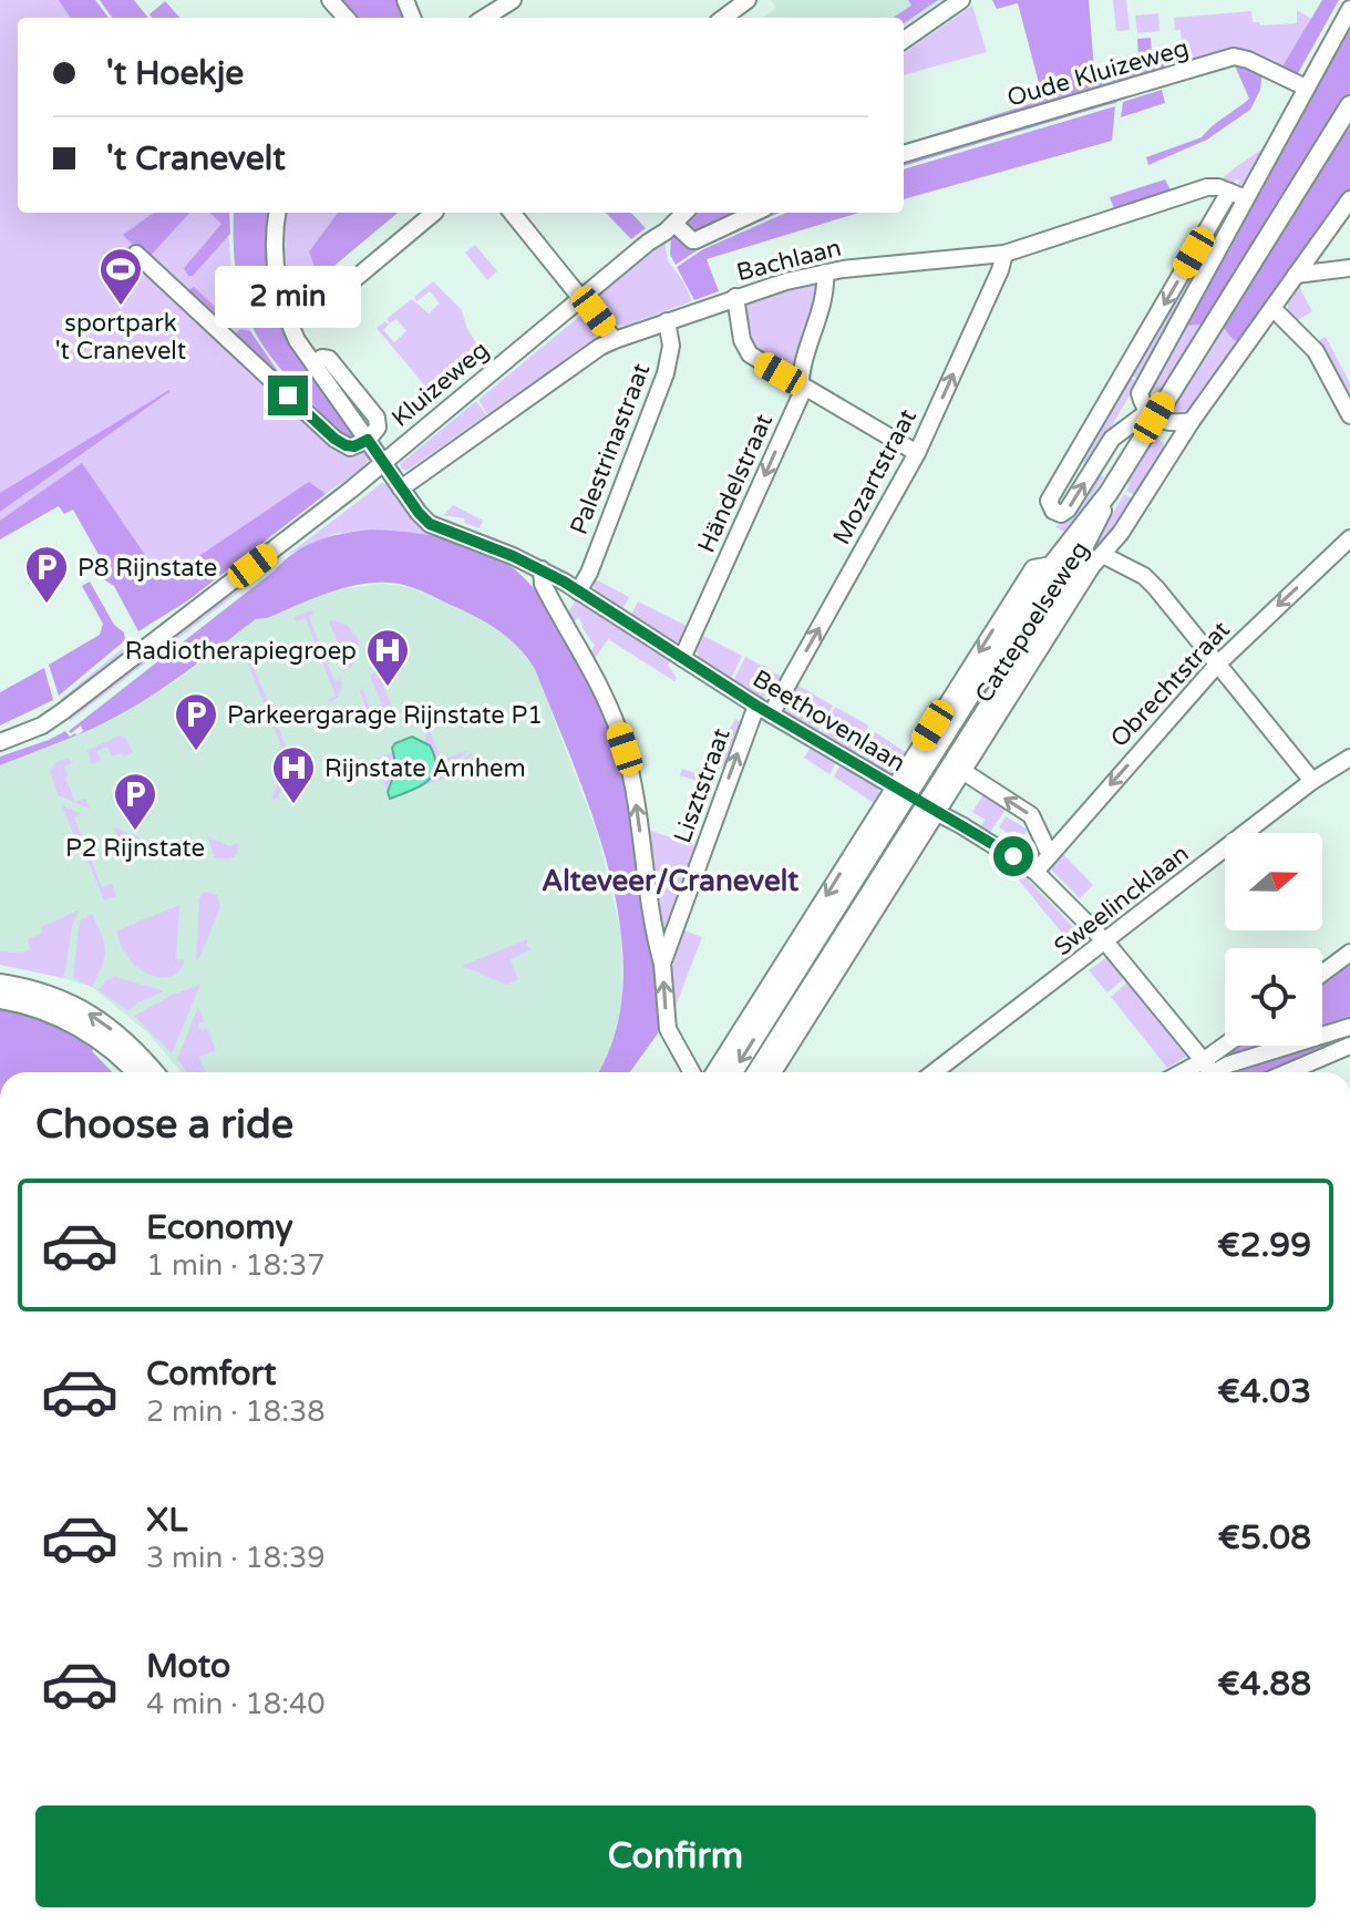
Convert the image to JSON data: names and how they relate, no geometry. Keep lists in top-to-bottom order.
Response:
{
  "streets": {
    "street": [
      "Oude Kluizeweg",
      "Bachlaan",
      "Kluizeweg",
      "Palestrinastraat",
      "Mozartstraat",
      "Händelstraat",
      "Cattepoelseweg",
      "Obrechtstraat",
      "Beethovenlaan",
      "Lisztstraat",
      "Sweelincklaan"
    ]
  },
  "crossings": [
    ["Oude Kluizeweg", "Cattepoelseweg"],
    ["Bachlaan", "Palestrinastraat"],
    ["Bachlaan", "Mozartstraat"],
    ["Bachlaan", "Händelstraat"],
    ["Bachlaan", "Cattepoelseweg"],
    ["Bachlaan", "Beethovenlaan"],
    ["Kluizeweg", "Beethovenlaan"],
    ["Palestrinastraat", "Beethovenlaan"],
    ["Mozartstraat", "Beethovenlaan"],
    ["Mozartstraat", "Lisztstraat"],
    ["Händelstraat", "Beethovenlaan"],
    ["Cattepoelseweg", "Beethovenlaan"],
    ["Obrechtstraat", "Beethovenlaan"],
    ["Beethovenlaan", "Lisztstraat"],
    ["Beethovenlaan", "Sweelincklaan"]
  ],
  "one_way": [
    "Mozartstraat",
    "Händelstraat",
    "Obrechtstraat",
    "Lisztstraat"
  ],
  "districts": ["Alteveer/Cranevelt"],
  "places": {
    "sports": ["sportpark 't Cranevelt"],
    "parking": ["P8 Rijnstate", "Parkeergarage Rijnstate P1", "P2 Rijnstate"],
    "hospital": ["Radiotherapiegroep", "Rijnstate Arnhem"]
  },
  "north": "right",
  "page": {
    "banner": ["'t Hoekje", "'t Cranevelt"],
    "bubble": "2 min",
    "heading": "Choose a ride",
    "list": [
      {
        "name": "Economy",
        "note": "1 min · 18:37",
        "value": "€2.99"
      },
      {
        "name": "Comfort",
        "note": "2 min · 18:38",
        "value": "€4.03"
      },
      {
        "name": "XL",
        "note": "3 min · 18:39",
        "value": "€5.08"
      },
      {
        "name": "Moto",
        "note": "4 min · 18:40",
        "value": "€4.88"
      }
    ],
    "buttons": "Confirm"
  }
}
